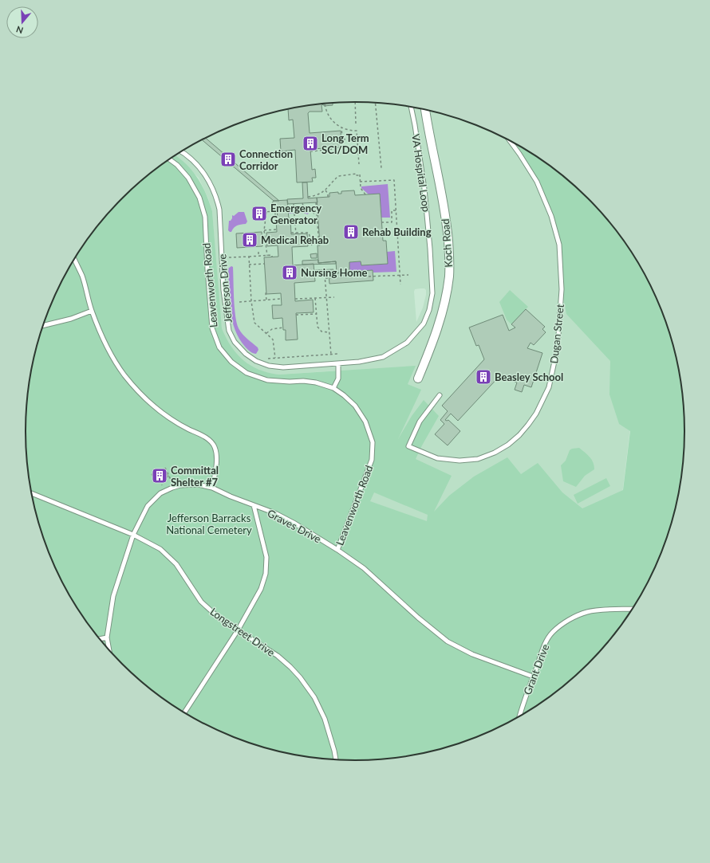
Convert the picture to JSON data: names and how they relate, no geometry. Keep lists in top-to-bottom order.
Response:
{
  "streets": {
    "street": ["Koch Road"],
    "lane": [
      "VA Hospital Loop",
      "Leavenworth Road",
      "Jefferson Drive",
      "Dugan Street",
      "Graves Drive",
      "Longstreet Drive",
      "Grant Drive"
    ]
  },
  "crossings": [
    ["VA Hospital Loop", "Jefferson Drive"],
    ["Leavenworth Road", "Graves Drive"],
    ["Graves Drive", "Longstreet Drive"],
    ["Graves Drive", "Grant Drive"]
  ],
  "parks": ["Jefferson Barracks National Cemetery"],
  "places": {
    "building": [
      "Long Term SCI/DOM",
      "Connection Corridor",
      "Emergency Generator",
      "Rehab Building",
      "Medical Rehab",
      "Nursing Home",
      "Beasley School",
      "Committal Shelter #7"
    ]
  },
  "north": "bottom"
}
